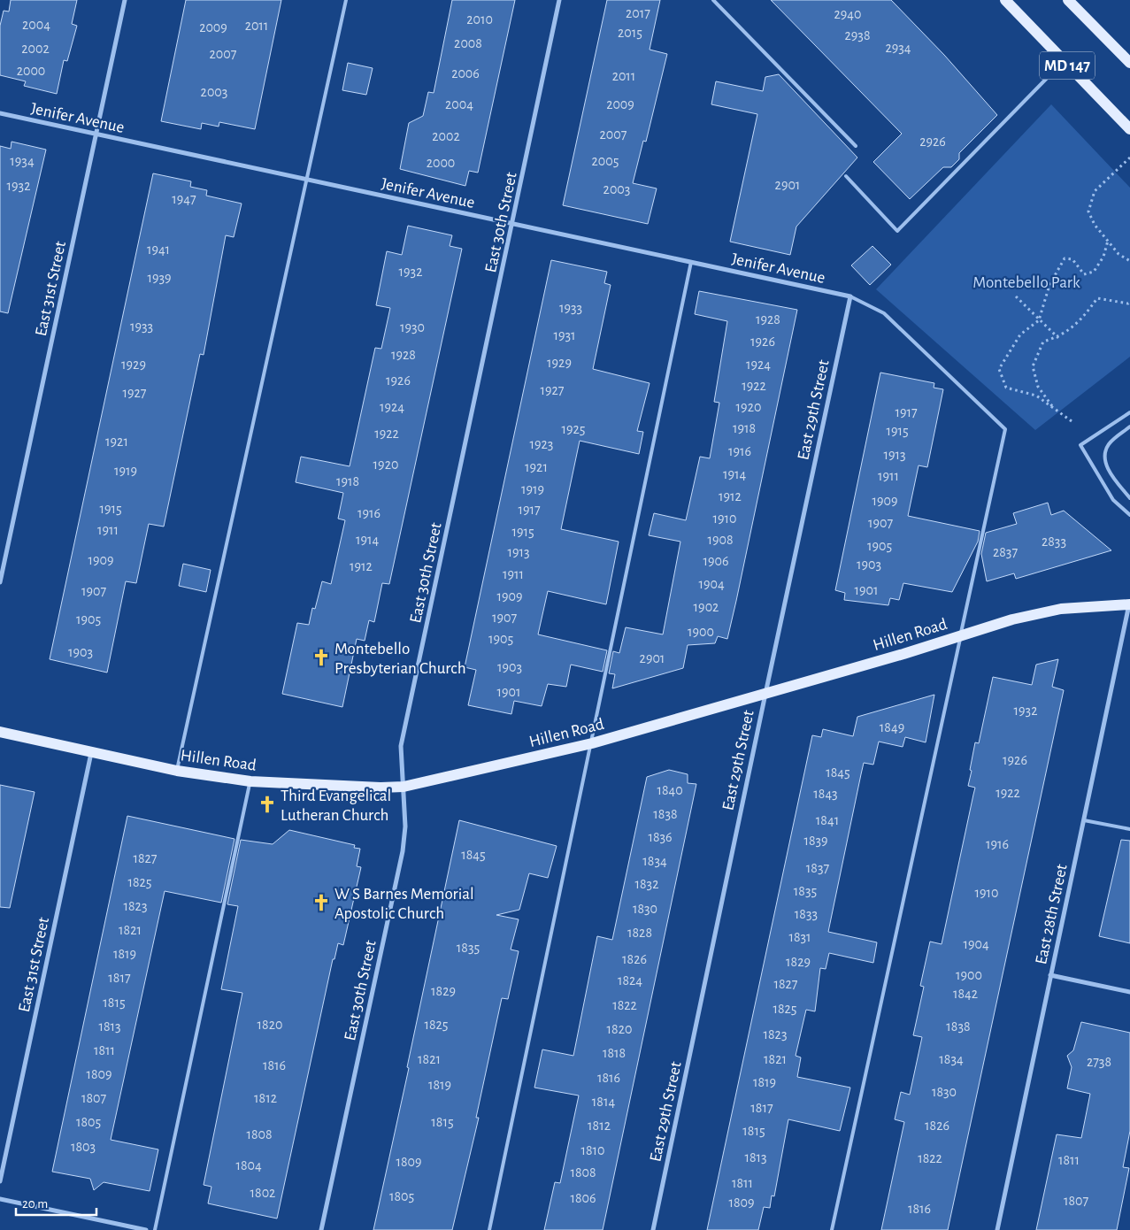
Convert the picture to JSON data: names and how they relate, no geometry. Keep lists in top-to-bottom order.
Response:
{
  "streets": {
    "main road": ["MD 147", "Hillen Road"],
    "street": [
      "Jenifer Avenue",
      "East 30th Street",
      "East 31st Street",
      "East 29th Street",
      "East 28th Street"
    ]
  },
  "crossings": [
    ["Jenifer Avenue", "East 30th Street"],
    ["Jenifer Avenue", "East 31st Street"],
    ["Jenifer Avenue", "East 29th Street"],
    ["East 30th Street", "Hillen Road"],
    ["East 31st Street", "Hillen Road"],
    ["East 29th Street", "Hillen Road"],
    ["Hillen Road", "East 28th Street"]
  ],
  "parks": ["Montebello Park"],
  "places": {
    "church": ["Montebello Presbyterian Church", "Third Evangelical Lutheran Church", "W S Barnes Memorial Apostolic Church"]
  },
  "house_numbers": [
    "2017",
    "2940",
    "2010",
    "2004",
    "2011",
    "2009",
    "2015",
    "2938",
    "2008",
    "2934",
    "2002",
    "2007",
    "2000",
    "2006",
    "2011",
    "2003",
    "2004",
    "2009",
    "2007",
    "2002",
    "2926",
    "1934",
    "2005",
    "2000",
    "2901",
    "1932",
    "2003",
    "1947",
    "1941",
    "1932",
    "1939",
    "1933",
    "1928",
    "1933",
    "1930",
    "1931",
    "1926",
    "1928",
    "1929",
    "1929",
    "1924",
    "1926",
    "1922",
    "1927",
    "1927",
    "1924",
    "1920",
    "1917",
    "1918",
    "1925",
    "1915",
    "1922",
    "1921",
    "1923",
    "1916",
    "1913",
    "1920",
    "1921",
    "1919",
    "1914",
    "1911",
    "1918",
    "1919",
    "1912",
    "1909",
    "1915",
    "1917",
    "1916",
    "1910",
    "1907",
    "1911",
    "1915",
    "1914",
    "1908",
    "2833",
    "1905",
    "1913",
    "2837",
    "1909",
    "1906",
    "1903",
    "1912",
    "1911",
    "1904",
    "1901",
    "1907",
    "1909",
    "1902",
    "1907",
    "1905",
    "1900",
    "1905",
    "1903",
    "2901",
    "1903",
    "1901",
    "1932",
    "1849",
    "1926",
    "1845",
    "1840",
    "1922",
    "1843",
    "1838",
    "1841",
    "1836",
    "1839",
    "1916",
    "1845",
    "1827",
    "1834",
    "1837",
    "1825",
    "1832",
    "1835",
    "1910",
    "1823",
    "1830",
    "1833",
    "1821",
    "1828",
    "1831",
    "1904",
    "1835",
    "1819",
    "1826",
    "1829",
    "1900",
    "1817",
    "1824",
    "1827",
    "1829",
    "1842",
    "1815",
    "1822",
    "1825",
    "1820",
    "1825",
    "1813",
    "1838",
    "1820",
    "1823",
    "1811",
    "1818",
    "1821",
    "1821",
    "1834",
    "2738",
    "1816",
    "1809",
    "1816",
    "1819",
    "1819",
    "1830",
    "1807",
    "1812",
    "1814",
    "1817",
    "1805",
    "1815",
    "1812",
    "1826",
    "1815",
    "1808",
    "1803",
    "1810",
    "1813",
    "1822",
    "1811",
    "1809",
    "1804",
    "1808",
    "1811",
    "1802",
    "1805",
    "1806",
    "1807",
    "1809",
    "1816"
  ],
  "scale_bar": "20 m"
}
